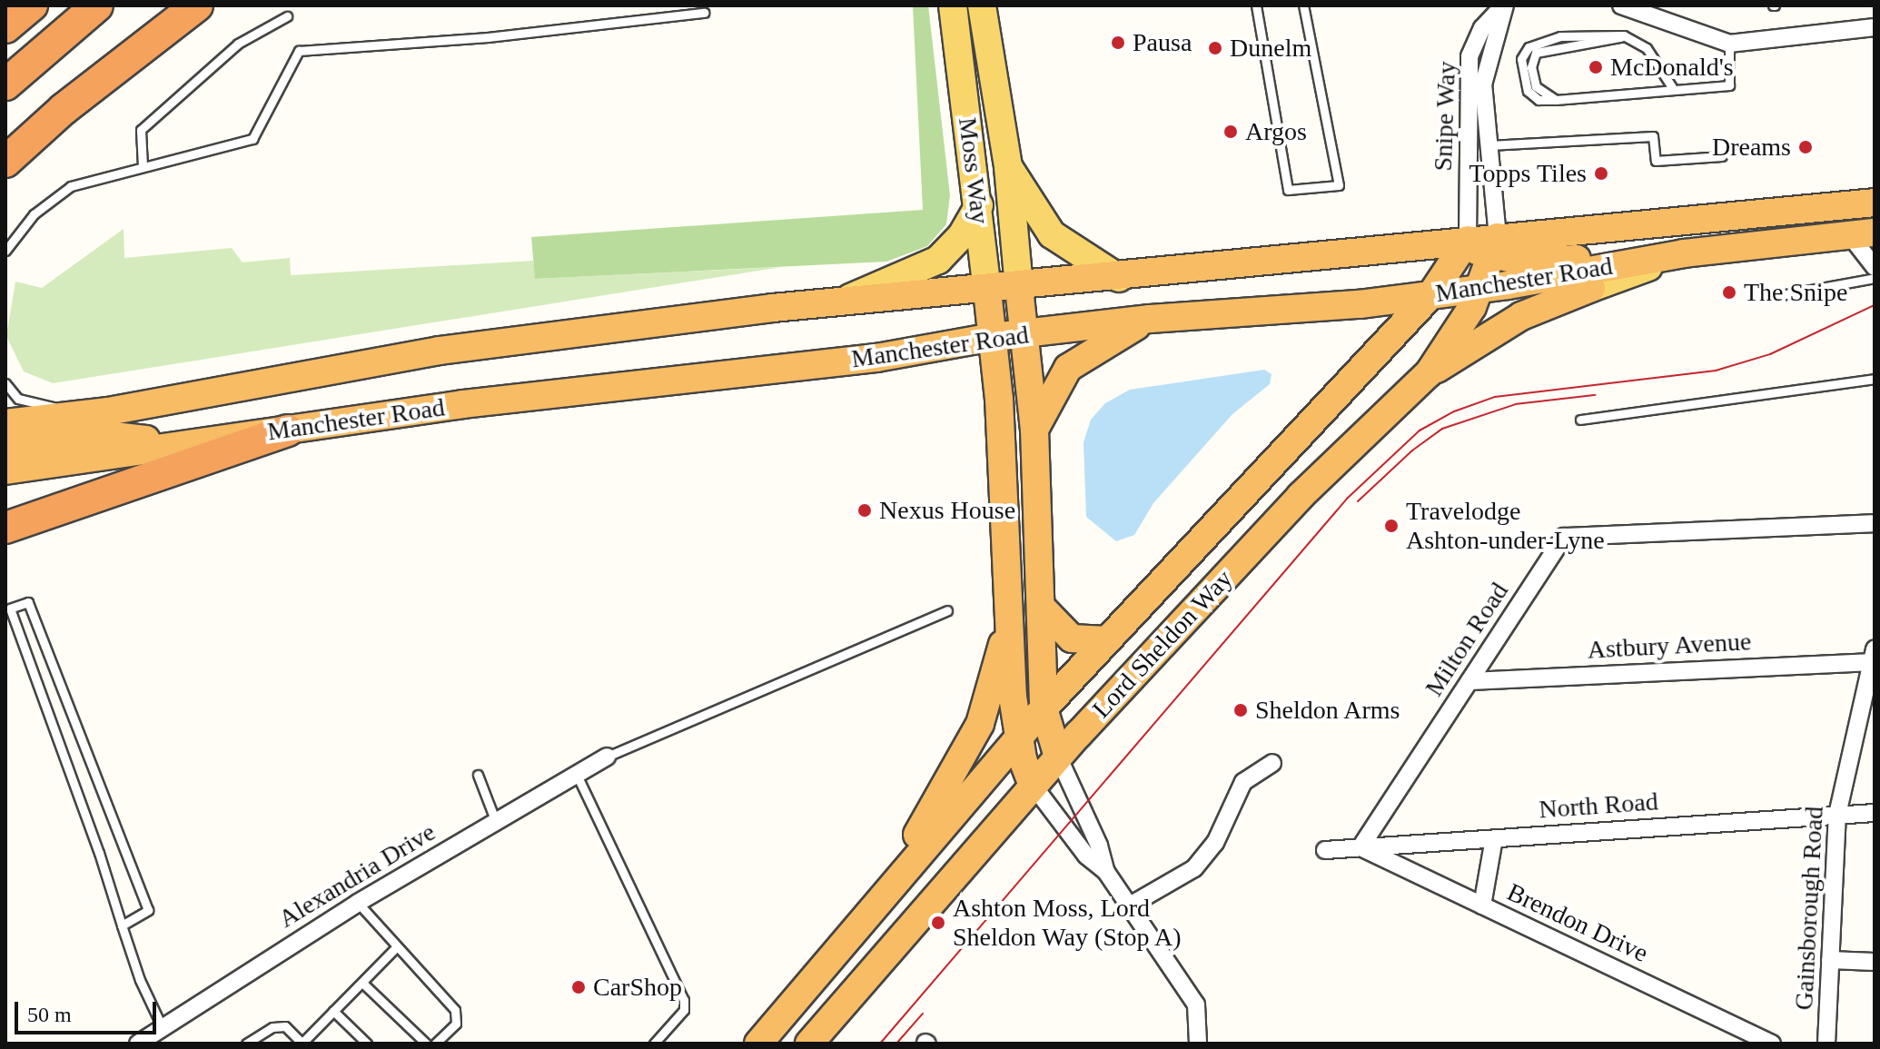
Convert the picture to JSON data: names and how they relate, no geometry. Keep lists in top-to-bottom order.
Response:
{
  "streets": {
    "highway": ["Moss Way", "Manchester Road", "Lord Sheldon Way"],
    "street": [
      "Snipe Way",
      "Milton Road",
      "Astbury Avenue",
      "North Road",
      "Alexandria Drive",
      "Gainsborough Road",
      "Brendon Drive"
    ]
  },
  "crossings": [
    ["Snipe Way", "Manchester Road"],
    ["Snipe Way", "Lord Sheldon Way"],
    ["Moss Way", "Manchester Road"],
    ["Manchester Road", "Lord Sheldon Way"],
    ["Milton Road", "Astbury Avenue"],
    ["Milton Road", "North Road"],
    ["Milton Road", "Brendon Drive"],
    ["Astbury Avenue", "Gainsborough Road"],
    ["North Road", "Gainsborough Road"],
    ["North Road", "Brendon Drive"]
  ],
  "places": [
    "Pausa",
    "Dunelm",
    "McDonald's",
    "Argos",
    "Dreams",
    "Topps Tiles",
    "The Snipe",
    "Nexus House",
    "Travelodge Ashton-under-Lyne",
    "Sheldon Arms",
    "Ashton Moss, Lord Sheldon Way (Stop A)",
    "CarShop"
  ],
  "scale_bar": "50 m"
}
